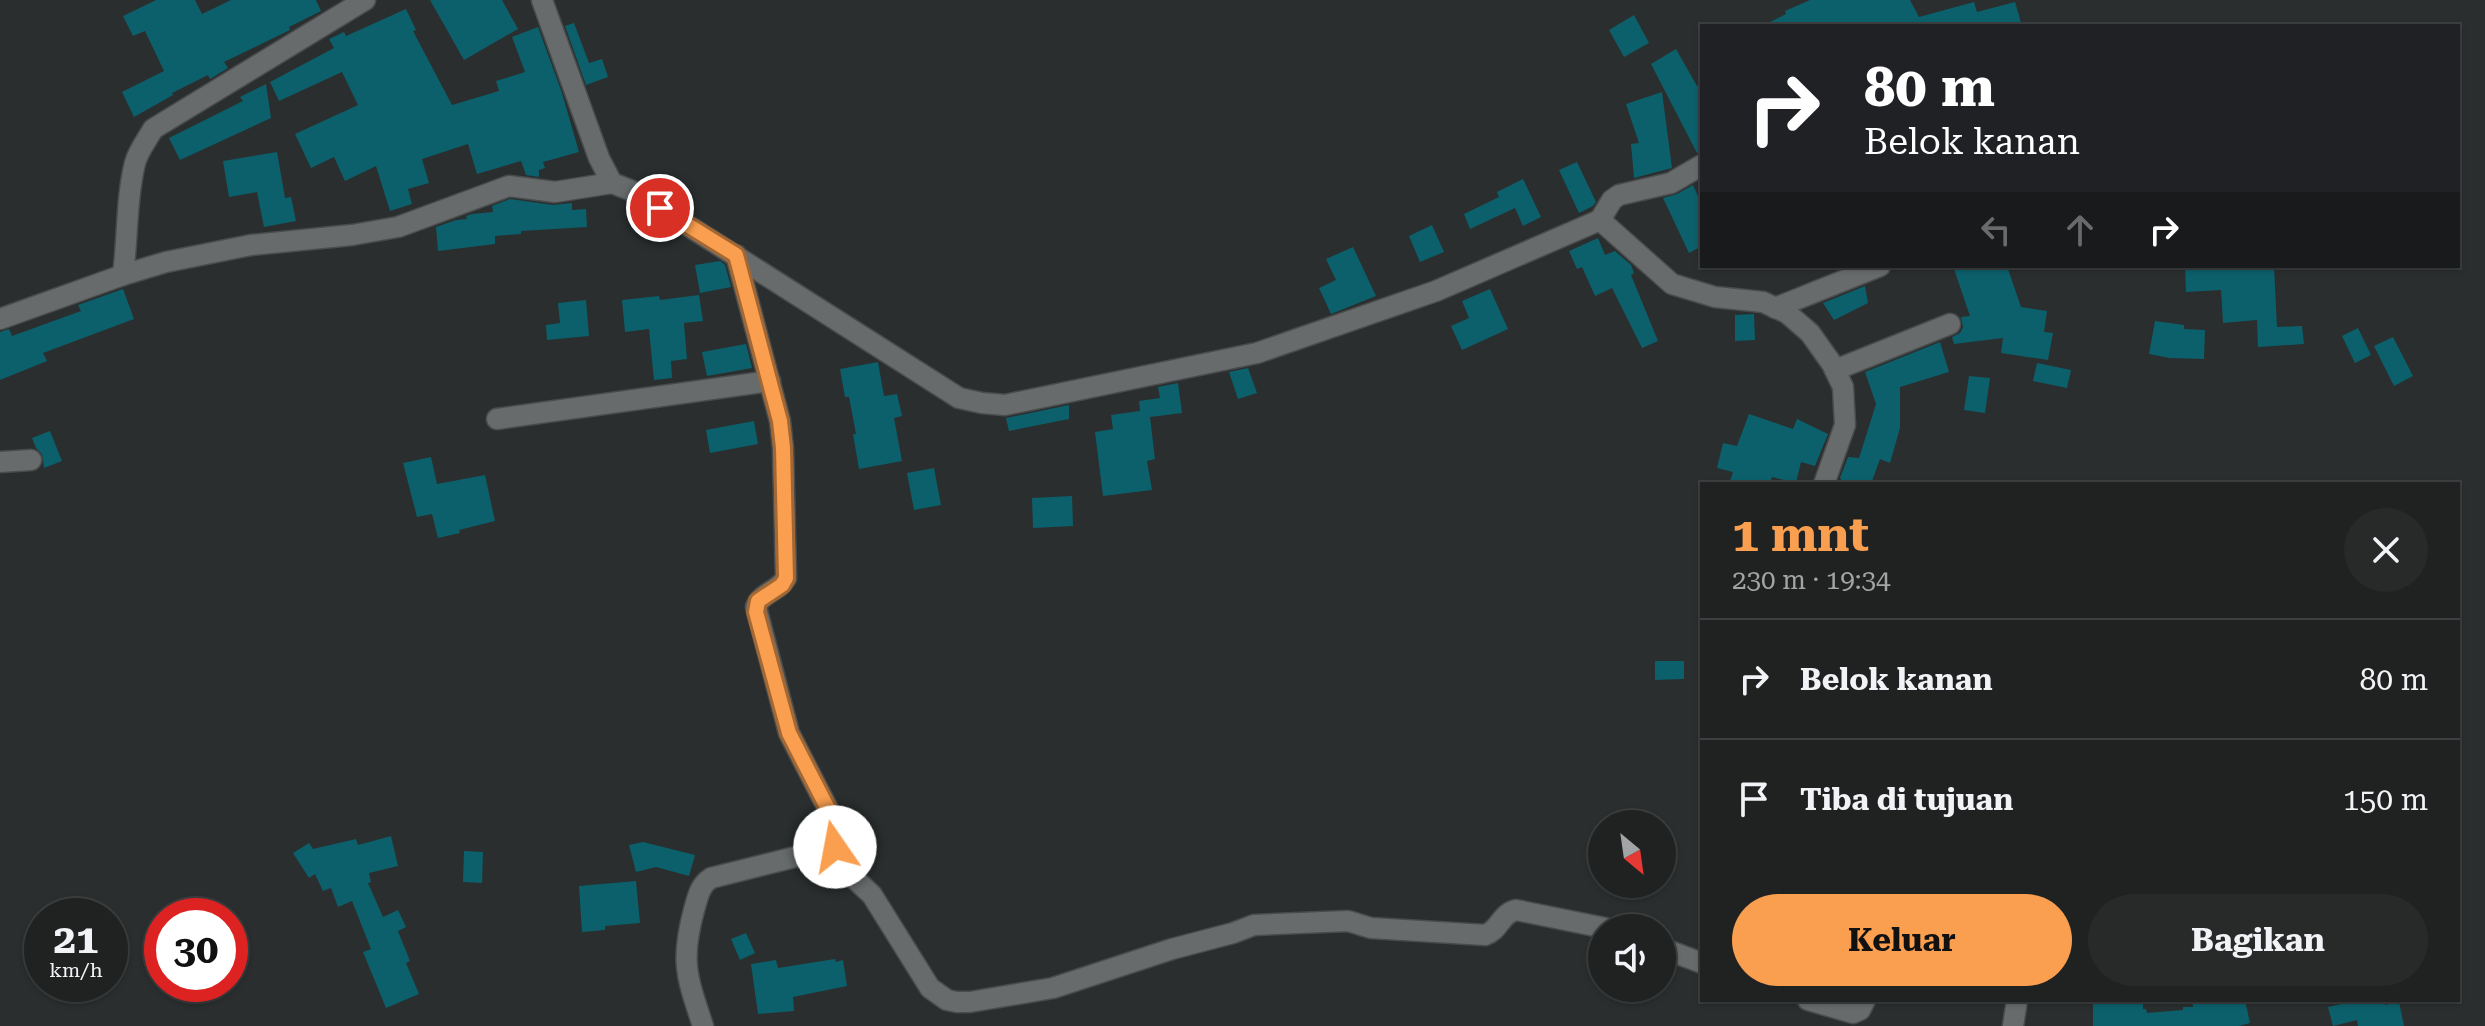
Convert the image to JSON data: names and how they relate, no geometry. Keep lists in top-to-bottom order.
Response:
{
  "north": "bottom right",
  "page": {
    "turn": ["80 m", "Belok kanan"],
    "heading": ["1 mnt", "230 m · 19:34"],
    "list": [
      {
        "name": "Belok kanan",
        "value": "80 m"
      },
      {
        "name": "Tiba di tujuan",
        "value": "150 m"
      }
    ],
    "buttons": ["Keluar", "Bagikan"],
    "speed": "21 km/h",
    "limit": "30"
  }
}
